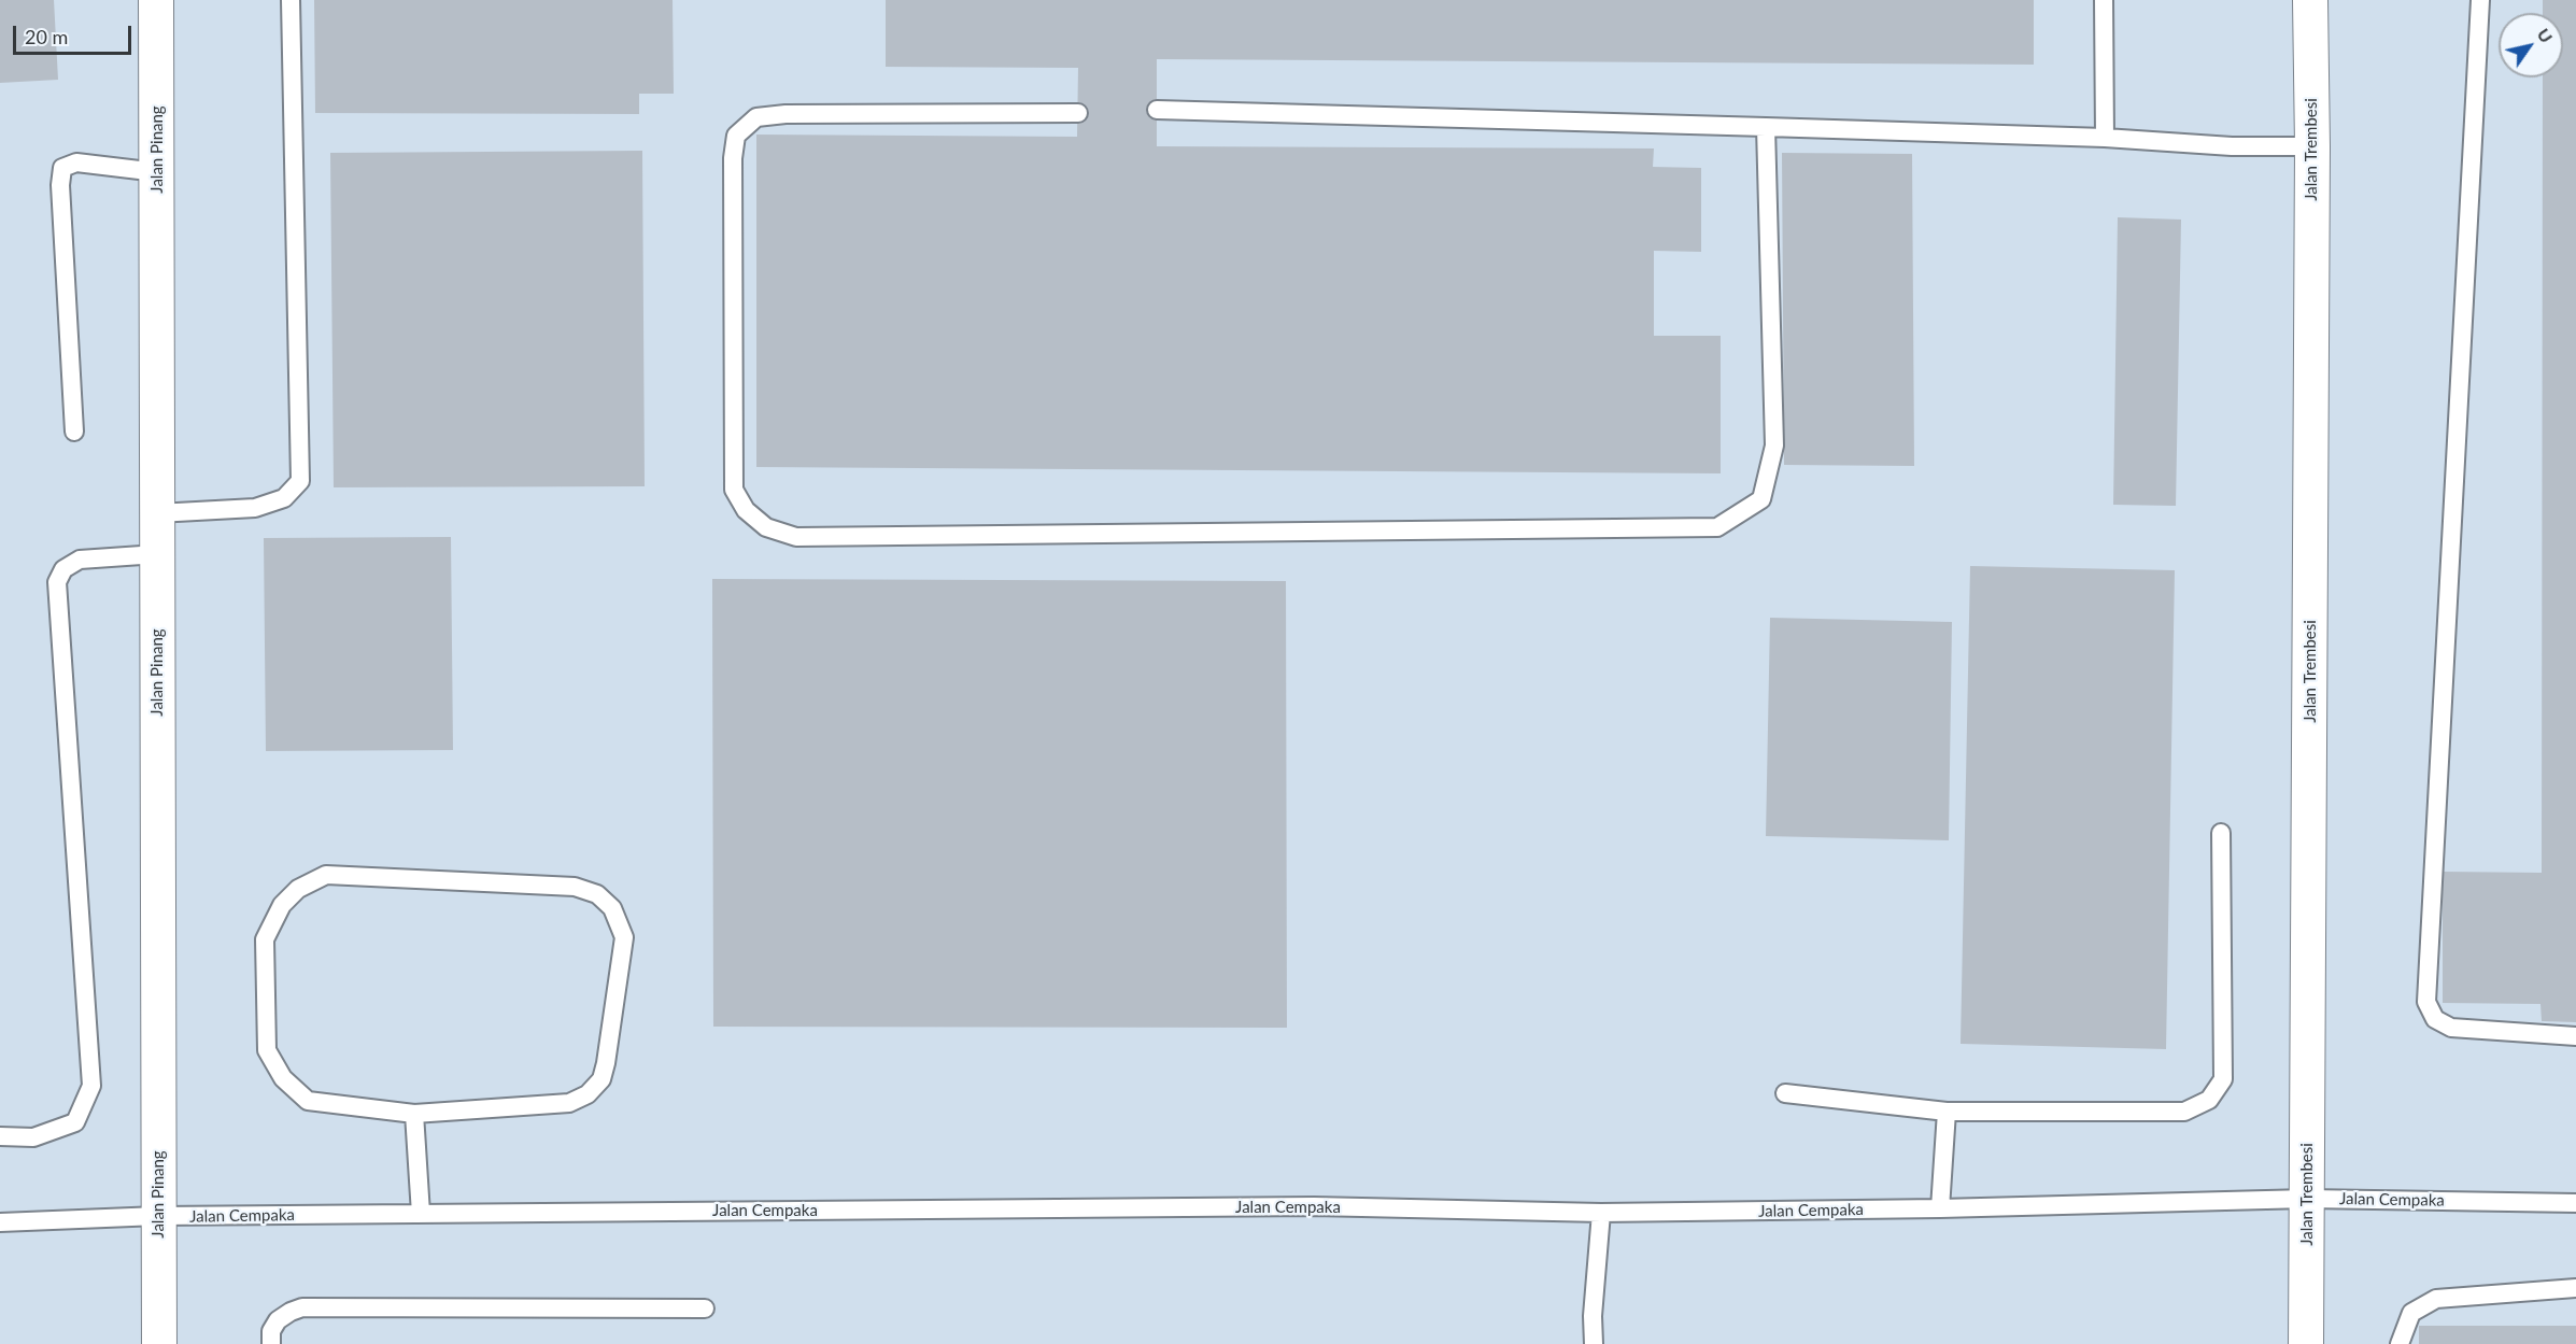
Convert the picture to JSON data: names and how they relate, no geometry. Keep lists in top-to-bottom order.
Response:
{
  "streets": {
    "street": ["Jalan Pinang", "Jalan Trembesi"],
    "lane": ["Jalan Cempaka"]
  },
  "crossings": [
    ["Jalan Pinang", "Jalan Cempaka"],
    ["Jalan Trembesi", "Jalan Cempaka"]
  ],
  "scale_bar": "20 m",
  "north": "top right"
}
